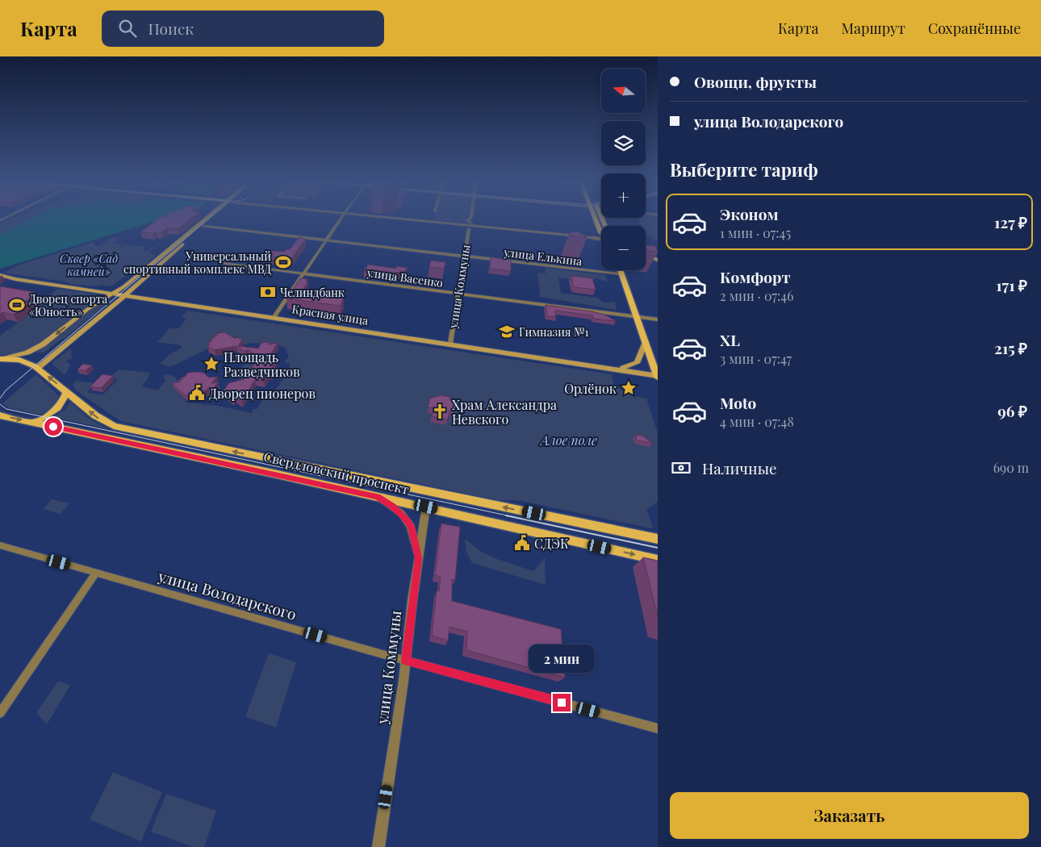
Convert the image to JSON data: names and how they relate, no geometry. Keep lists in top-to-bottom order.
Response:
{
  "streets": {
    "main road": ["улица Коммуны", "Красная улица", "Свердловский проспект"],
    "street": ["улица Елькина", "улица Васенко", "улица Володарского"]
  },
  "crossings": [
    ["улица Елькина", "улица Коммуны"],
    ["улица Васенко", "улица Коммуны"],
    ["улица Коммуны", "Красная улица"],
    ["улица Коммуны", "Свердловский проспект"],
    ["улица Коммуны", "улица Володарского"]
  ],
  "parks": ["Сквер «Сад камней»", "Алое поле"],
  "places": {
    "sports": ["Универсальный спортивный комплекс МВД", "Дворец спорта «Юность»"],
    "bank": ["Челиндбанк"],
    "school or university": ["Гимназия №1"],
    "place": ["Площадь Разведчиков", "Орлёнок"],
    "public building": ["Дворец пионеров", "СДЭК"],
    "church": ["Храм Александра Невского"]
  },
  "north": "left",
  "page": {
    "header": "Карта",
    "search": "Поиск",
    "nav": ["Карта", "Маршрут", "Сохранённые"],
    "banner": ["Овощи, фрукты", "улица Володарского"],
    "map_buttons": ["+", "−"],
    "heading": "Выберите тариф",
    "list": [
      {
        "name": "Эконом",
        "note": "1 мин · 07:45",
        "value": "127 ₽"
      },
      {
        "name": "Комфорт",
        "note": "2 мин · 07:46",
        "value": "171 ₽"
      },
      {
        "name": "XL",
        "note": "3 мин · 07:47",
        "value": "215 ₽"
      },
      {
        "name": "Moto",
        "note": "4 мин · 07:48",
        "value": "96 ₽"
      }
    ],
    "pay": ["Наличные", "690 m"],
    "bubble": "2 мин",
    "buttons": "Заказать"
  }
}
